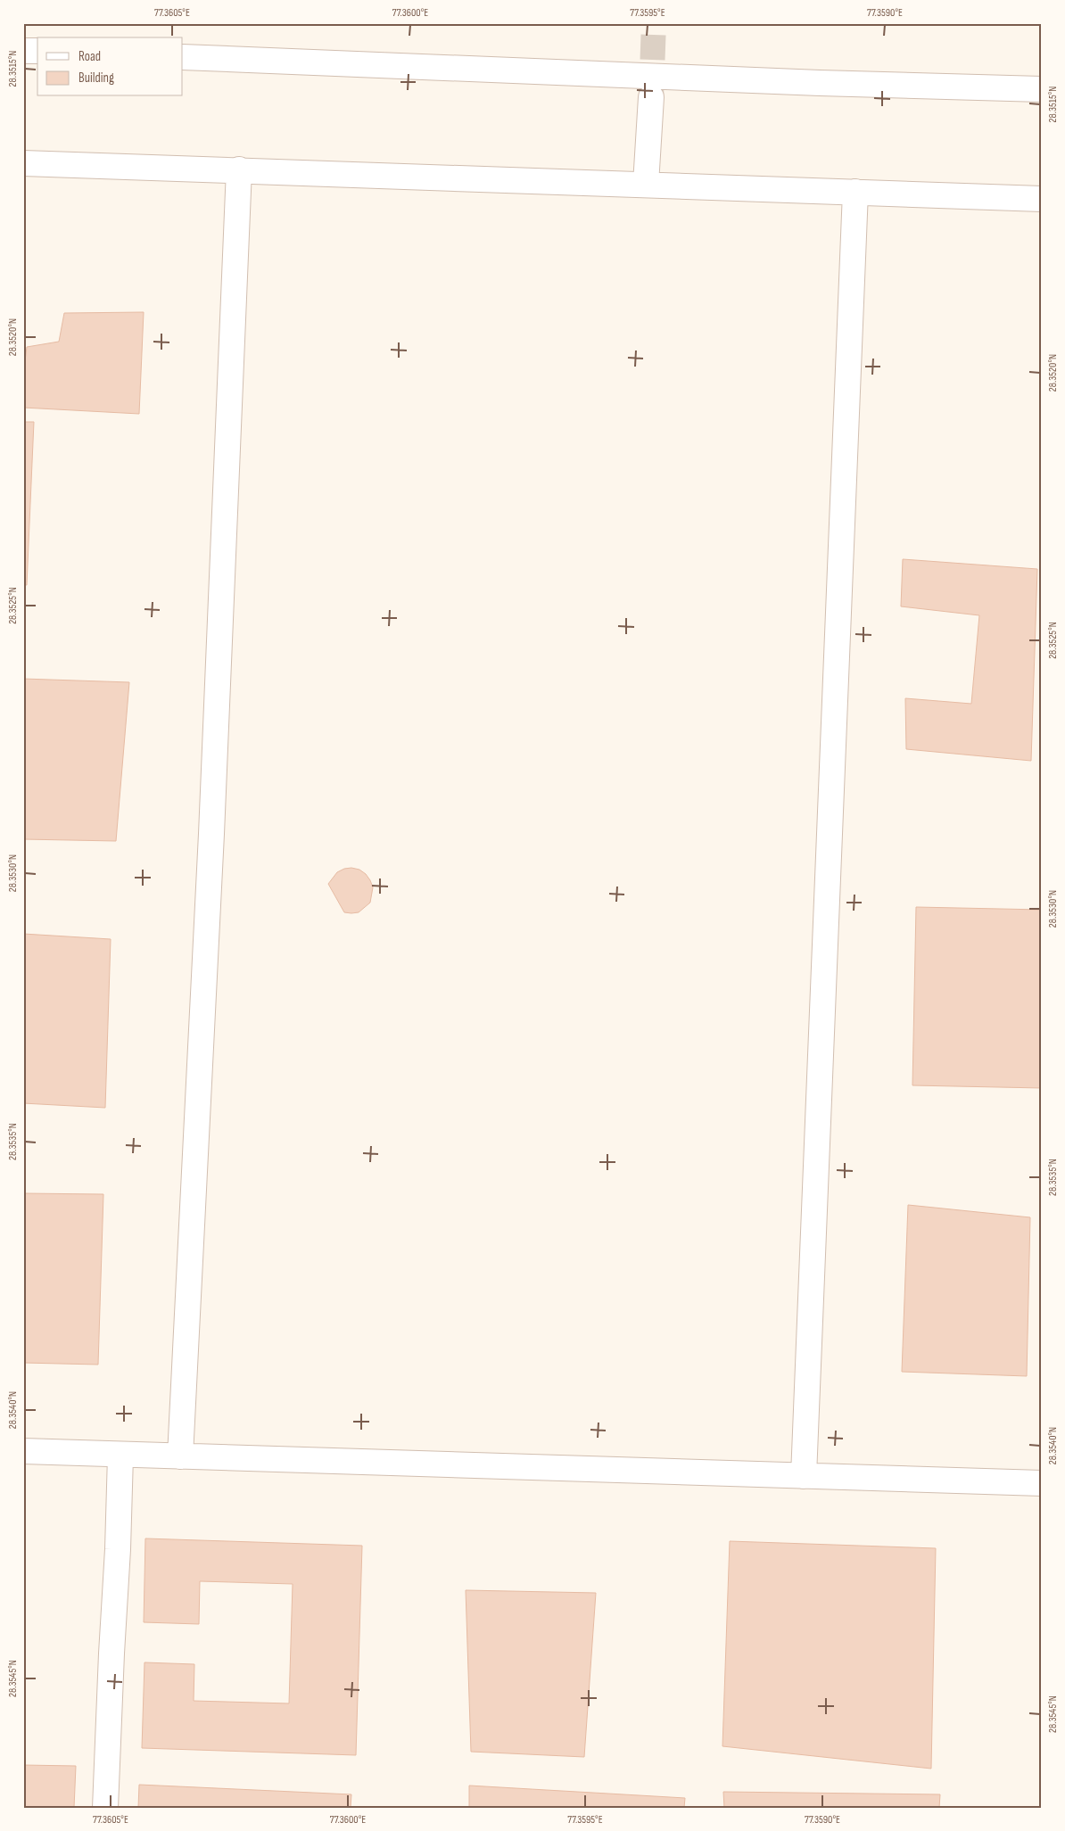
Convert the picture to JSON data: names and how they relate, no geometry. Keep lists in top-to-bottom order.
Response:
{
  "legend": ["Road", "Building"],
  "coordinates": [
    "77.3605°E",
    "77.3600°E",
    "77.3595°E",
    "77.3590°E",
    "28.3515°N",
    "28.3520°N",
    "28.3525°N",
    "28.3530°N",
    "28.3535°N",
    "28.3540°N",
    "28.3545°N"
  ]
}
